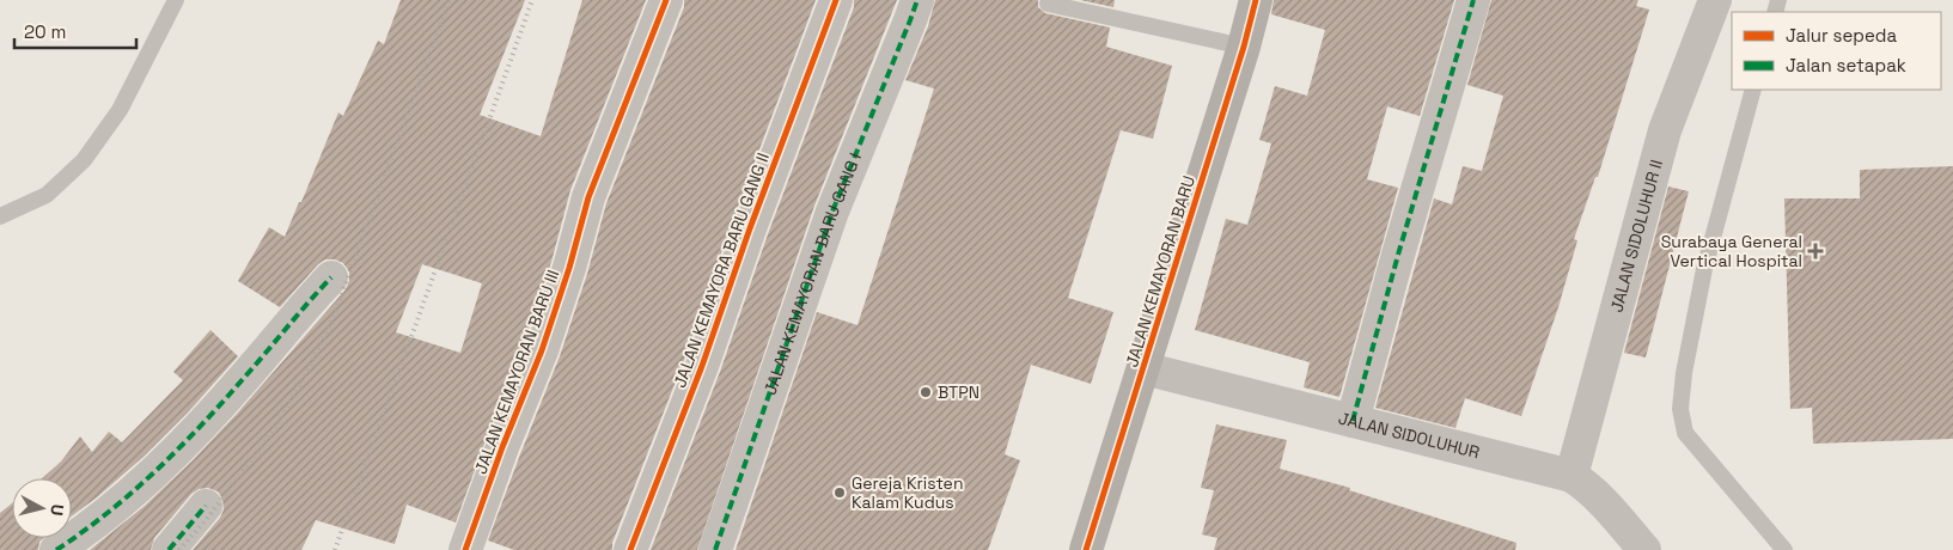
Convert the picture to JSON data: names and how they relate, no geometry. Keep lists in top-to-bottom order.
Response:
{
  "streets": {
    "street": [
      "JALAN SIDOLUHUR II",
      "JALAN KEMAYORA BARU GANG II",
      "JALAN KEMAYORAN BARU",
      "JALAN KEMAYORAN BARU GANG I",
      "JALAN KEMAYORAN BARU III",
      "JALAN SIDOLUHUR"
    ]
  },
  "crossings": [
    ["JALAN SIDOLUHUR II", "JALAN SIDOLUHUR"],
    ["JALAN KEMAYORAN BARU", "JALAN SIDOLUHUR"]
  ],
  "places": {
    "health": ["Surabaya General Vertical Hospital"],
    "other": ["BTPN", "Gereja Kristen Kalam Kudus"]
  },
  "legend": ["Jalur sepeda", "Jalan setapak"],
  "scale_bar": "20 m",
  "north": "right"
}
